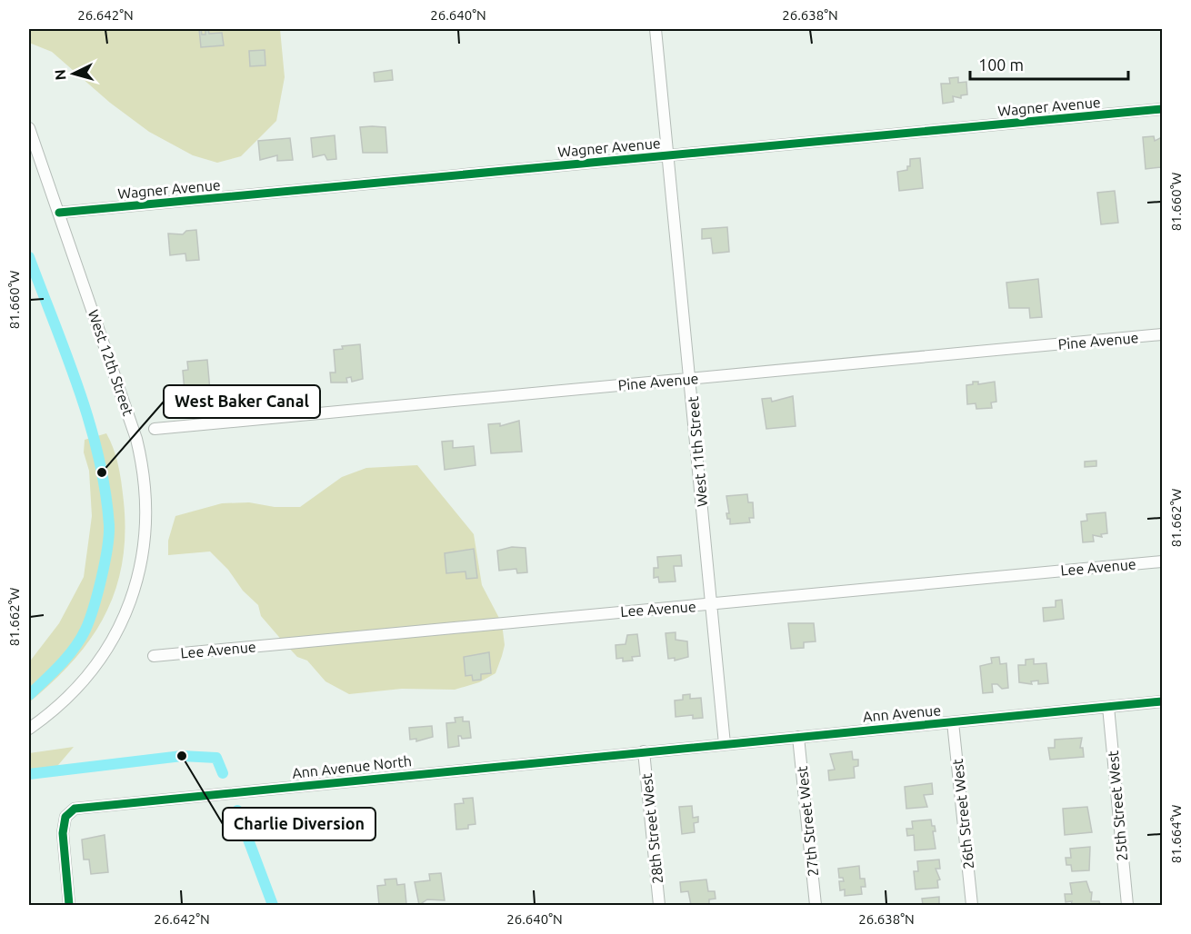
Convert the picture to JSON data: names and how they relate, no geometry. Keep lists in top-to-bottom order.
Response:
{
  "streets": {
    "street": [
      "Wagner Avenue",
      "Pine Avenue",
      "West 12th Street",
      "West 11th Street",
      "Lee Avenue",
      "Ann Avenue",
      "Ann Avenue North",
      "25th Street West",
      "26th Street West",
      "27th Street West",
      "28th Street West"
    ]
  },
  "crossings": [
    ["Wagner Avenue", "West 12th Street"],
    ["Wagner Avenue", "West 11th Street"],
    ["Pine Avenue", "West 11th Street"],
    ["West 11th Street", "Lee Avenue"],
    ["West 11th Street", "Ann Avenue"],
    ["Ann Avenue", "Ann Avenue North"],
    ["Ann Avenue", "25th Street West"],
    ["Ann Avenue", "26th Street West"],
    ["Ann Avenue", "27th Street West"],
    ["Ann Avenue", "28th Street West"],
    ["Ann Avenue North", "28th Street West"]
  ],
  "places": ["West Baker Canal", "Charlie Diversion"],
  "scale_bar": "100 m",
  "north": "left",
  "coordinates": [
    "26.642°N",
    "26.640°N",
    "26.638°N",
    "81.660°W",
    "81.662°W",
    "81.664°W"
  ]
}
